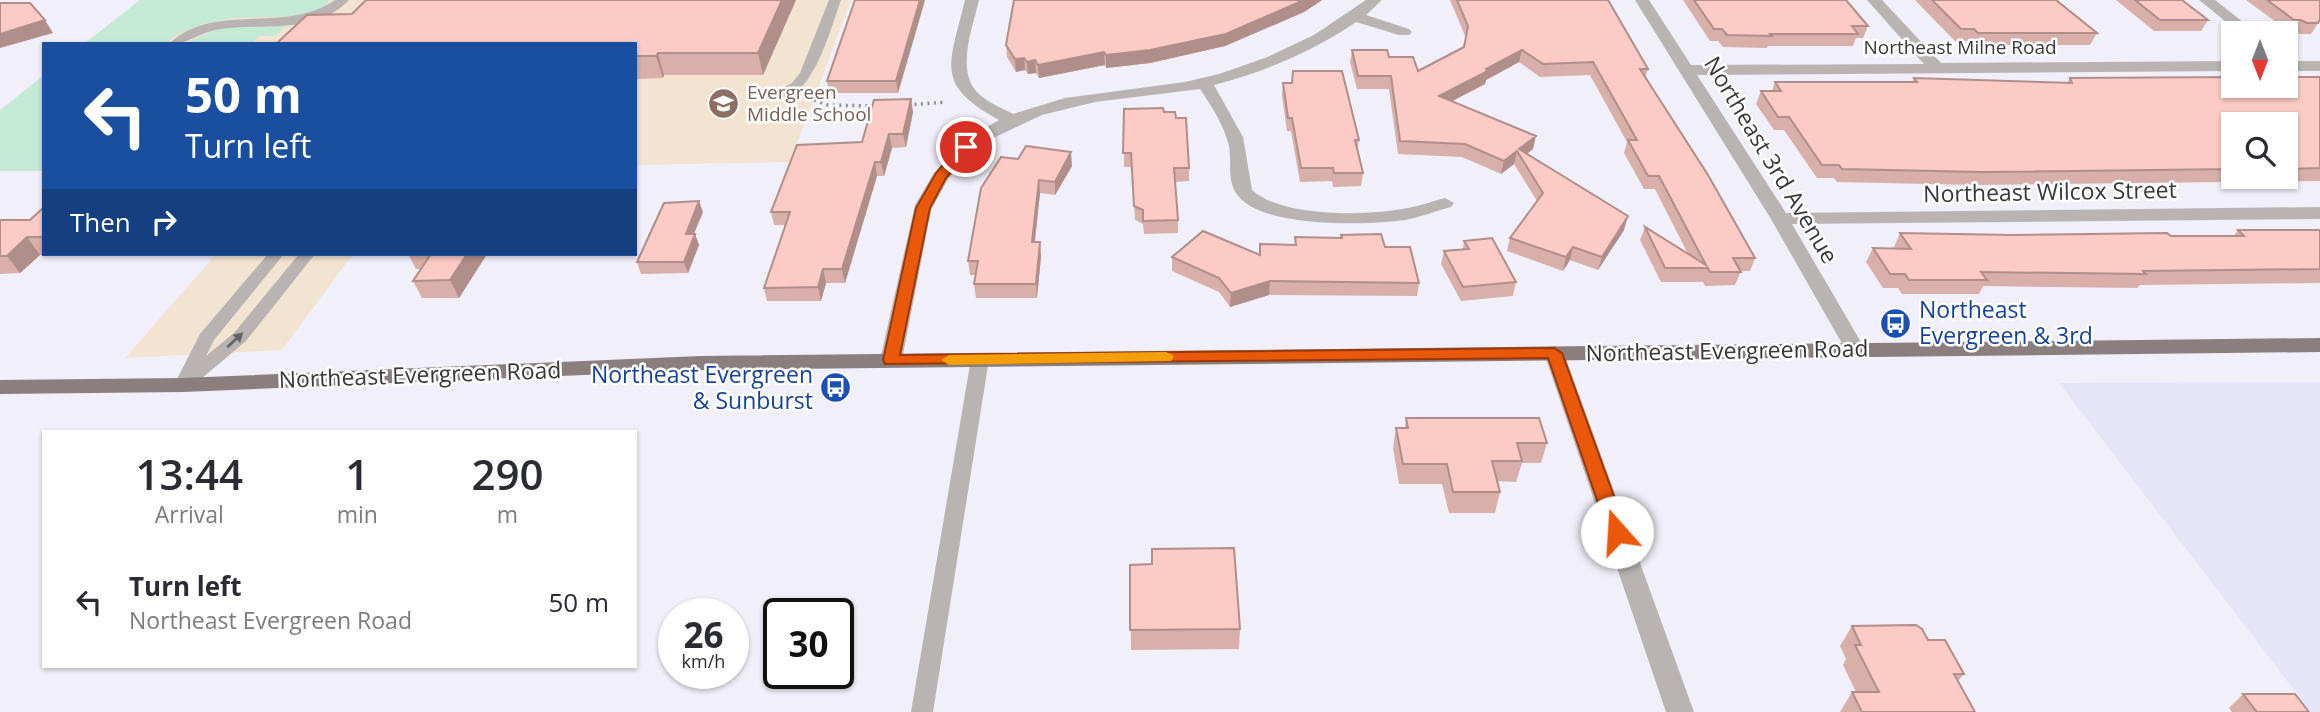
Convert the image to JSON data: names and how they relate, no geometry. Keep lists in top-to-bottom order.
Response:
{
  "streets": {
    "main road": ["Northeast Evergreen Road"],
    "street": ["Northeast Milne Road", "Northeast 3rd Avenue", "Northeast Wilcox Street"]
  },
  "crossings": [
    ["Northeast Milne Road", "Northeast 3rd Avenue"],
    ["Northeast 3rd Avenue", "Northeast Wilcox Street"],
    ["Northeast 3rd Avenue", "Northeast Evergreen Road"]
  ],
  "places": {
    "school or university": ["Evergreen Middle School"],
    "bus stop": ["Northeast Evergreen & 3rd", "Northeast Evergreen & Sunburst"]
  },
  "north": "bottom",
  "page": {
    "turn": ["50 m", "Turn left"],
    "then": "Then",
    "eta": [
      "13:44",
      "Arrival",
      "1",
      "min",
      "290",
      "m"
    ],
    "list": [
      {
        "name": "Turn left",
        "note": "Northeast Evergreen Road",
        "value": "50 m"
      }
    ],
    "speed": "26 km/h",
    "limit": "30"
  }
}
